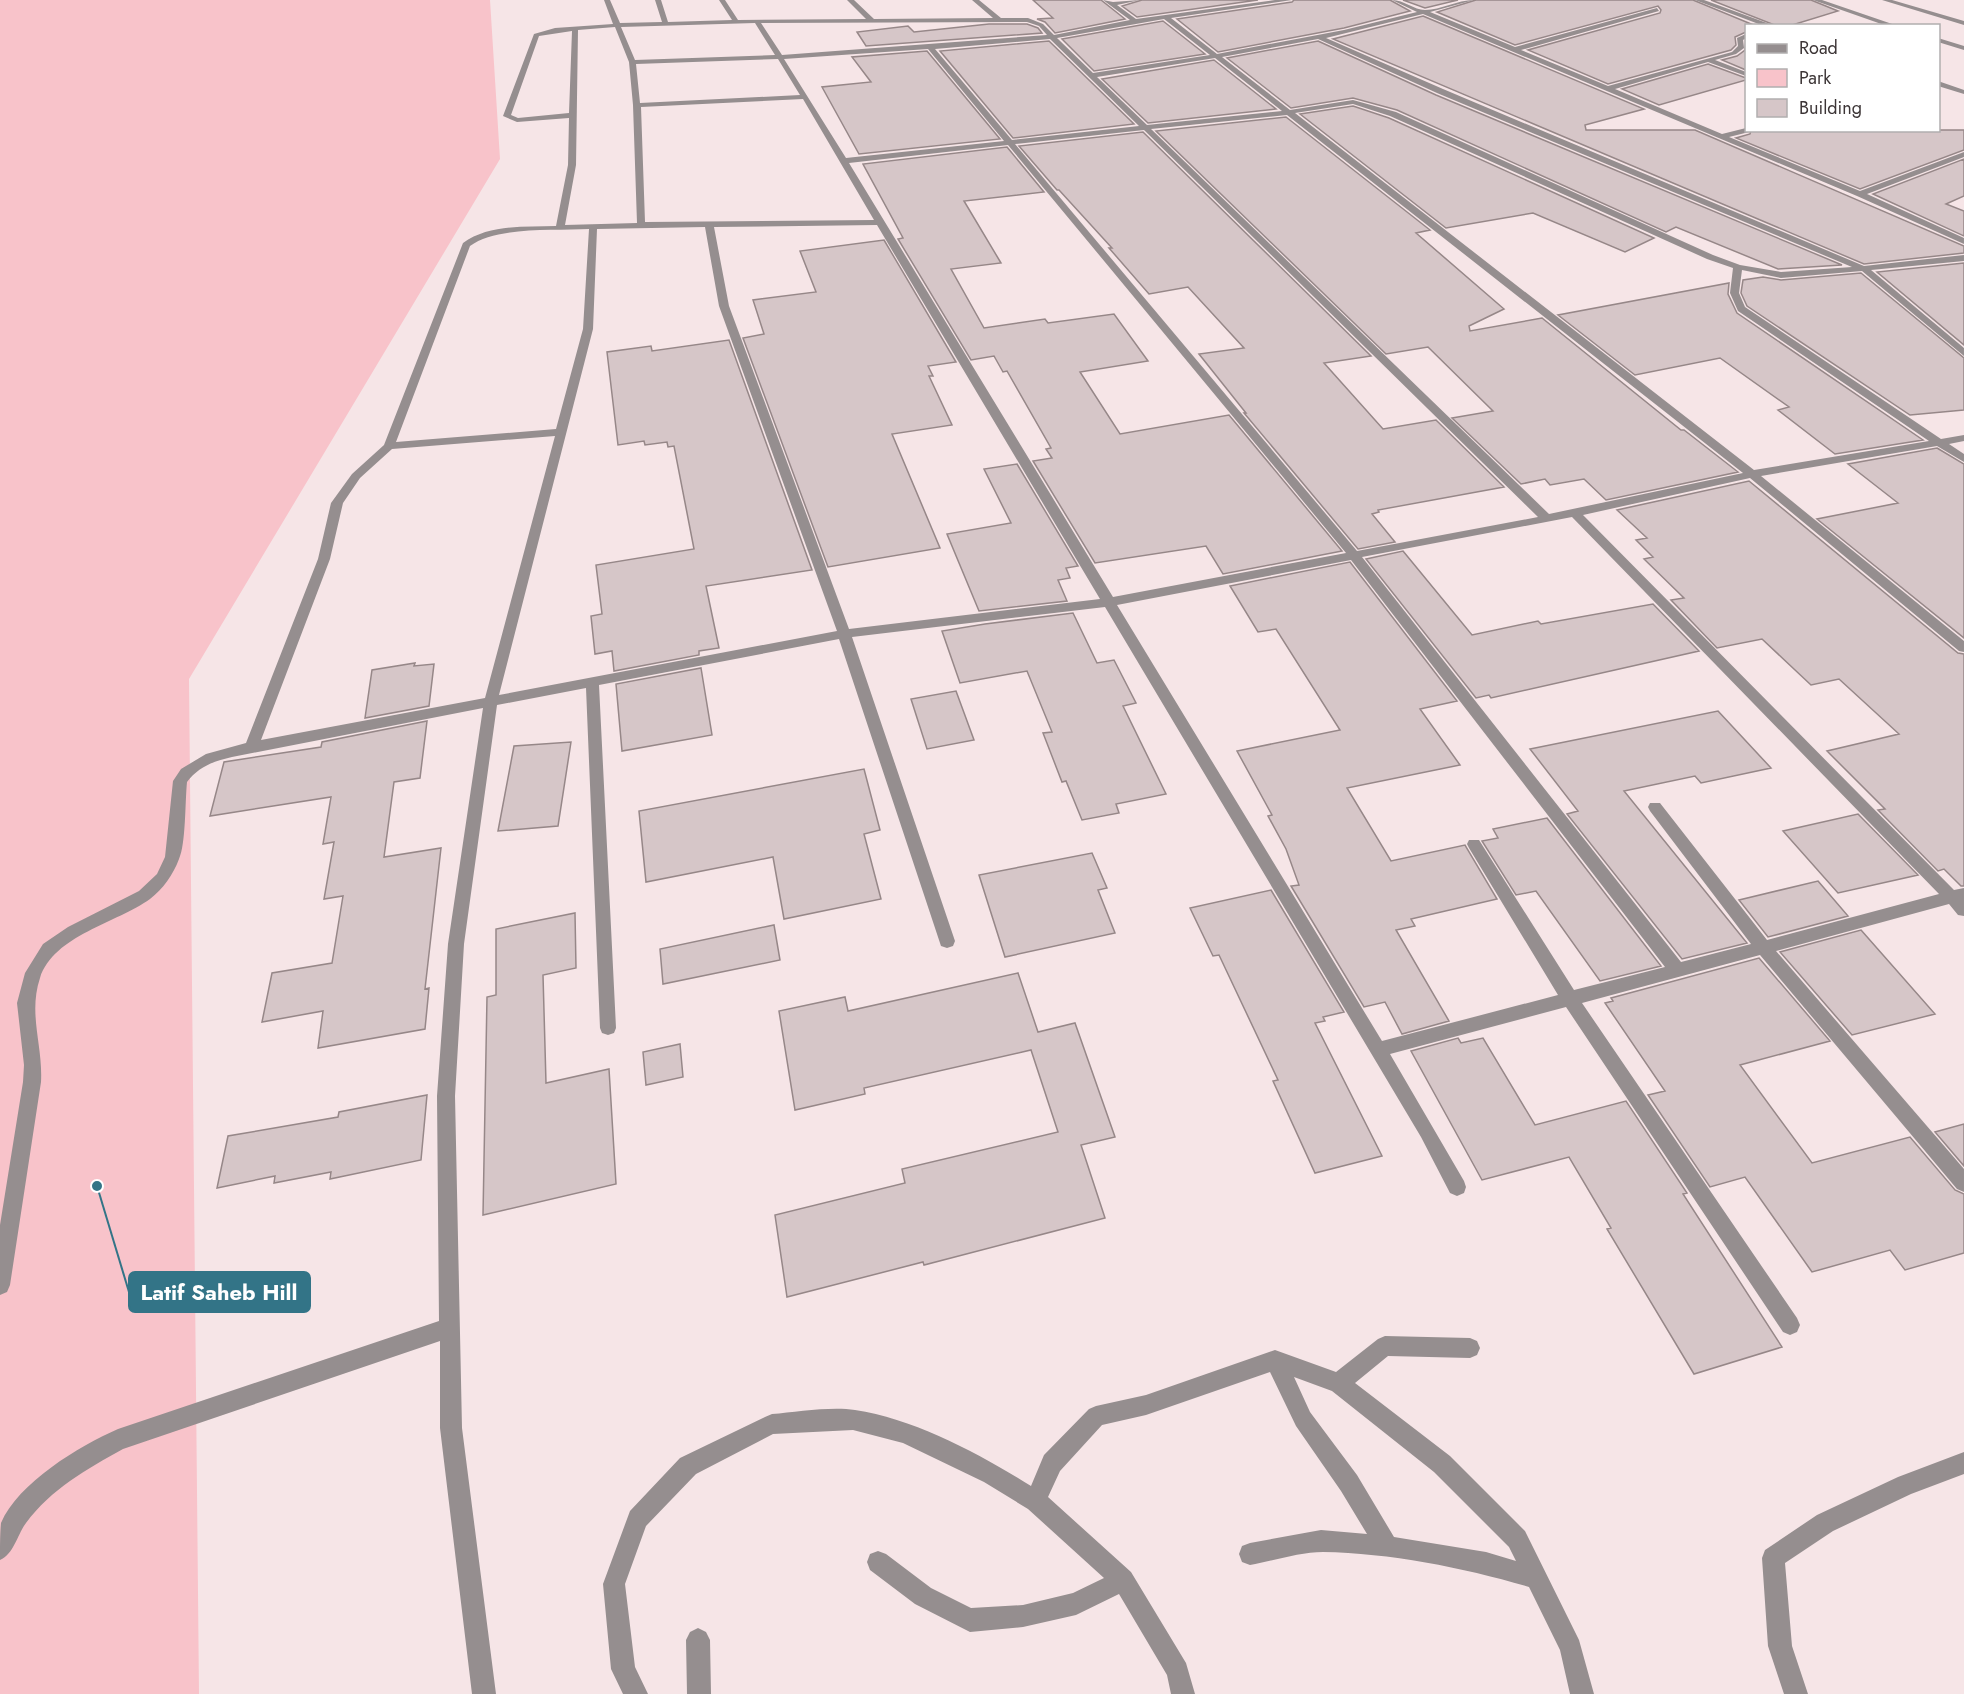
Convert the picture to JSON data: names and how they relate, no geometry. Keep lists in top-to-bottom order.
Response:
{
  "places": ["Latif Saheb Hill"],
  "legend": ["Road", "Park", "Building"]
}
